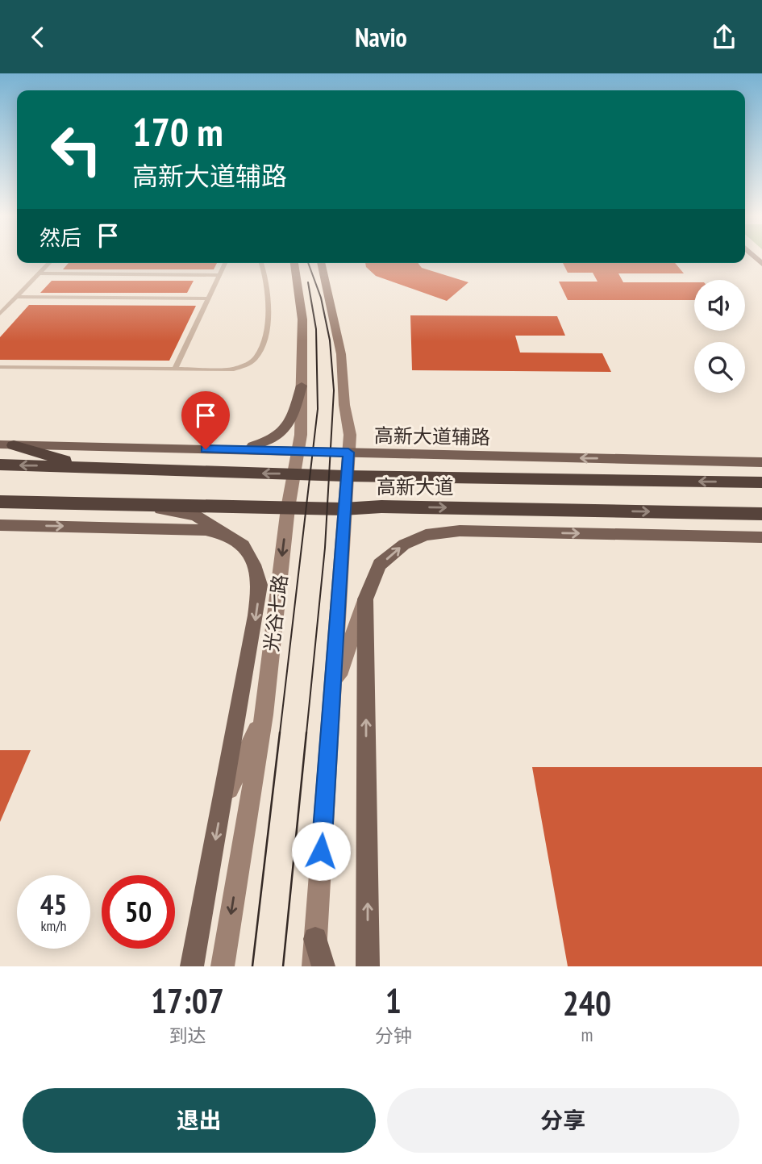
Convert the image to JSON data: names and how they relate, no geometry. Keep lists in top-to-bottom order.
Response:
{
  "streets": {
    "highway": ["高新大道"],
    "main road": ["高新大道辅路"],
    "street": ["光谷七路"]
  },
  "crossings": [
    ["高新大道辅路", "光谷七路"],
    ["高新大道", "光谷七路"]
  ],
  "page": {
    "header": "Navio",
    "turn": ["170 m", "高新大道辅路"],
    "then": "然后",
    "speed": "45 km/h",
    "limit": "50",
    "eta": [
      "17:07",
      "到达",
      "1",
      "分钟",
      "240",
      "m"
    ],
    "buttons": ["退出", "分享"]
  }
}
